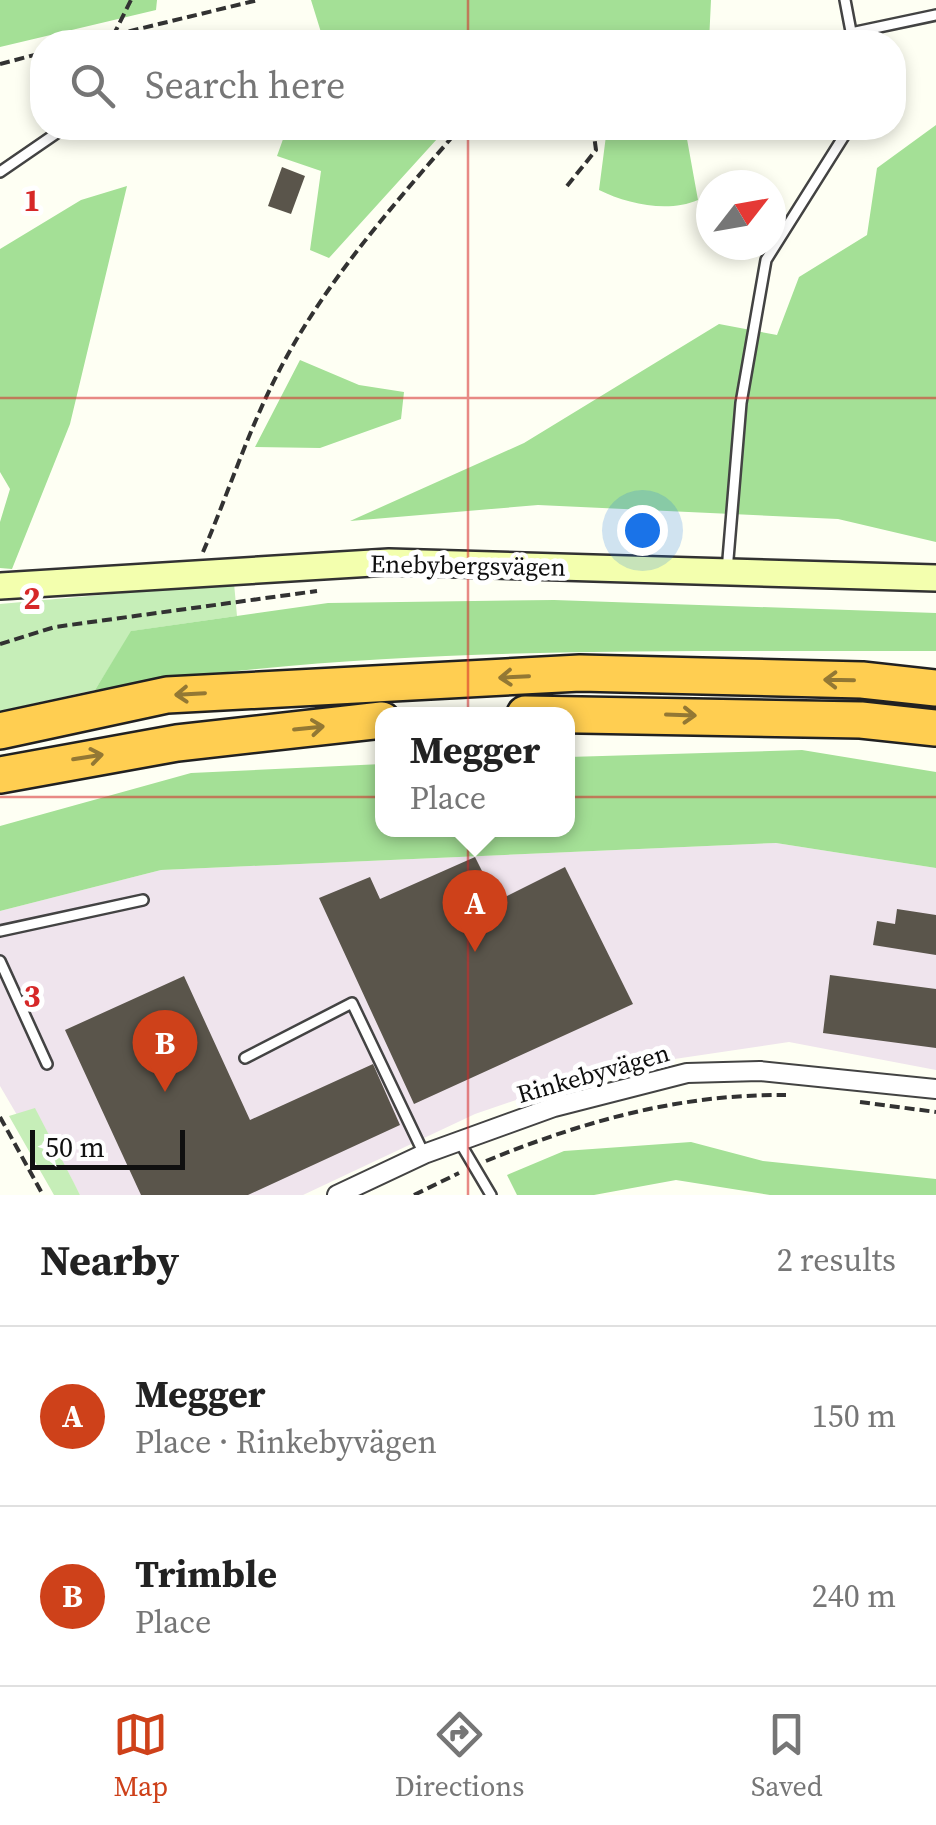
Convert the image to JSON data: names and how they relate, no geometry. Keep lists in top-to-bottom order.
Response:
{
  "streets": {
    "main road": ["Enebybergsvägen"],
    "street": ["Rinkebyvägen"]
  },
  "scale_bar": "50 m",
  "north": "top right",
  "page": {
    "search": "Search here",
    "popup": ["Megger", "Place"],
    "pins": ["A", "B"],
    "scale": "50 m",
    "heading": ["Nearby", "2 results"],
    "list": [
      {
        "mark": "A",
        "name": "Megger",
        "note": "Place · Rinkebyvägen",
        "value": "150 m"
      },
      {
        "mark": "B",
        "name": "Trimble",
        "note": "Place",
        "value": "240 m"
      }
    ],
    "nav": ["Map", "Directions", "Saved"]
  },
  "grid": {
    "rows": ["1", "2", "3"]
  }
}
